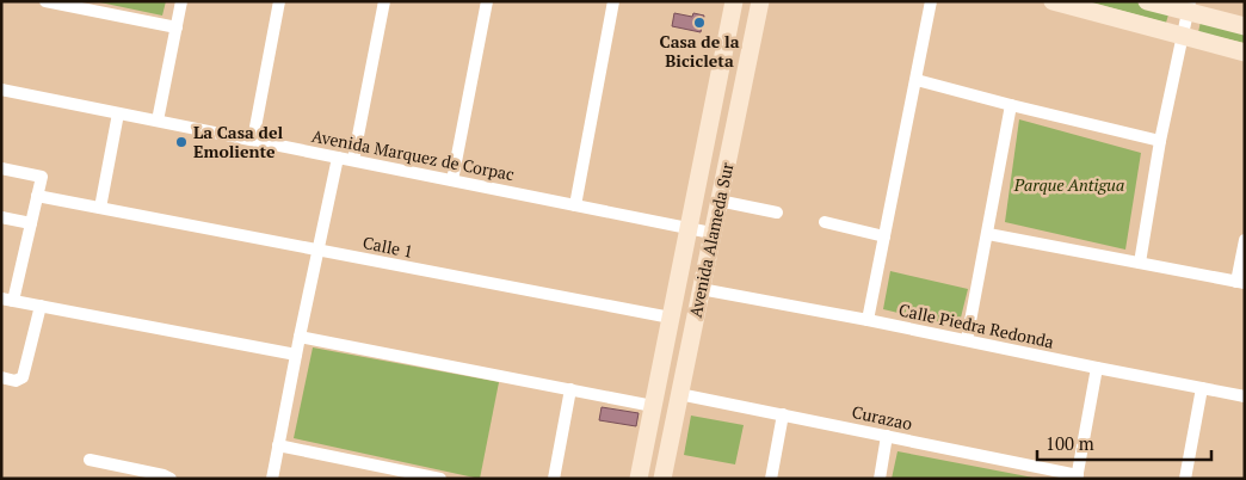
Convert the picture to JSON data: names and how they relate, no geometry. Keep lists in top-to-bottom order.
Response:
{
  "streets": {
    "main road": ["Avenida Alameda Sur"],
    "street": [
      "Avenida Marquez de Corpac",
      "Calle 1",
      "Calle Piedra Redonda",
      "Curazao"
    ]
  },
  "crossings": [
    ["Avenida Marquez de Corpac", "Avenida Alameda Sur"],
    ["Avenida Alameda Sur", "Calle 1"],
    ["Avenida Alameda Sur", "Calle Piedra Redonda"],
    ["Avenida Alameda Sur", "Curazao"]
  ],
  "parks": ["Parque Antigua"],
  "places": ["Casa de la Bicicleta", "La Casa del Emoliente"],
  "scale_bar": "100 m"
}
